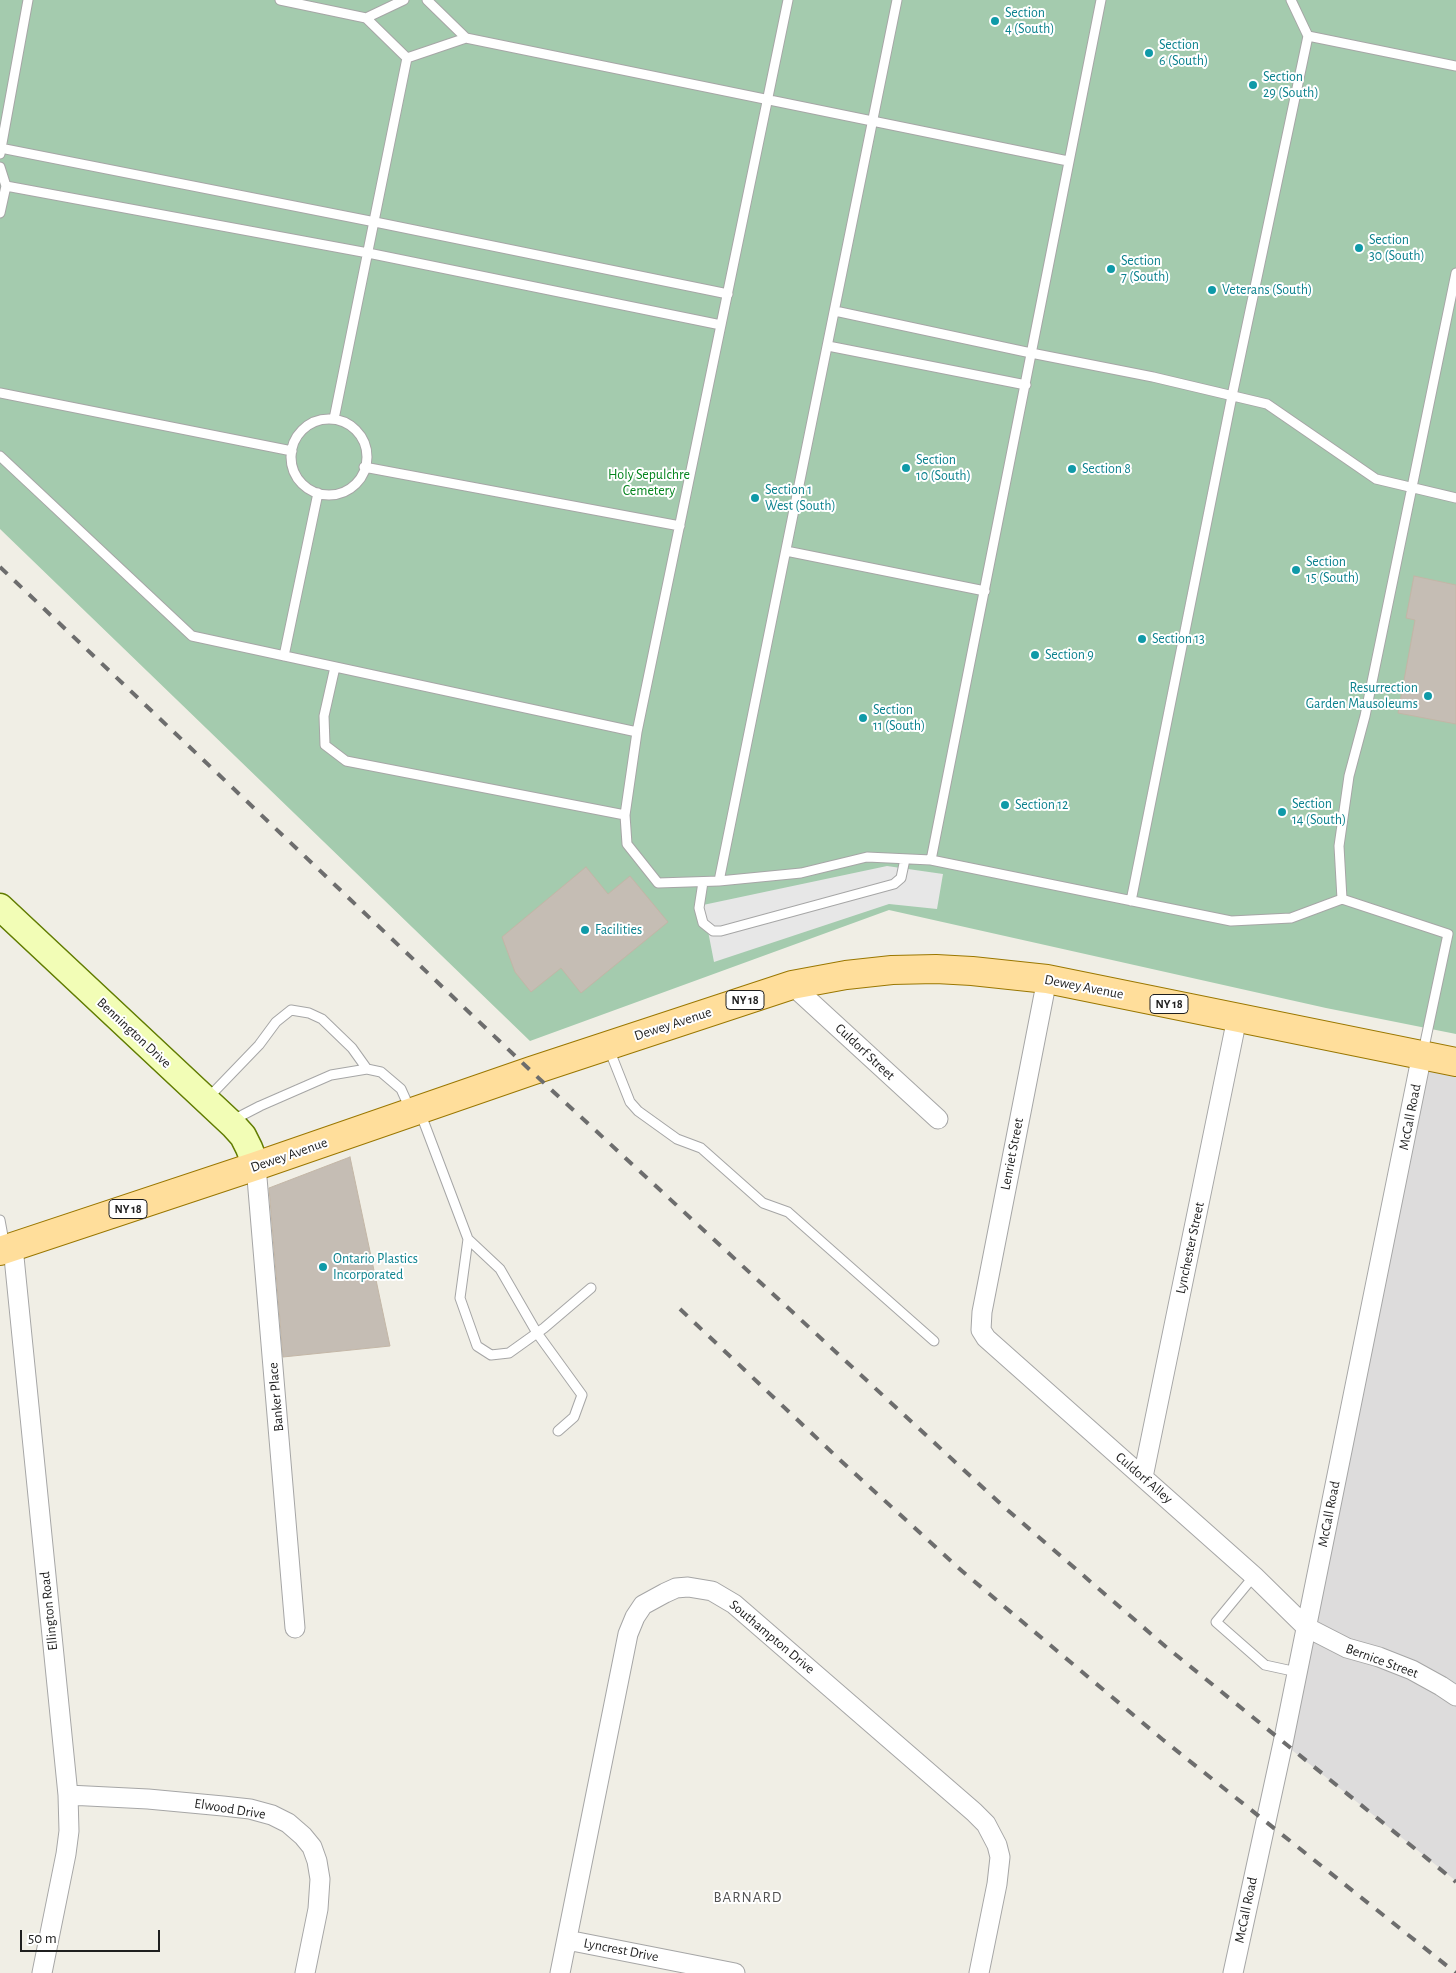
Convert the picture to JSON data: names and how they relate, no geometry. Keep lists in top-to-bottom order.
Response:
{
  "streets": {
    "main road": ["Dewey Avenue", "NY 18"],
    "street": [
      "Bennington Drive",
      "Culdorf Street",
      "McCall Road",
      "Lenriet Street",
      "Lynchester Street",
      "Banker Place",
      "Culdorf Alley",
      "Ellington Road",
      "Southampton Drive",
      "Bernice Street",
      "Elwood Drive",
      "Lyncrest Drive"
    ]
  },
  "crossings": [
    ["Dewey Avenue", "Bennington Drive"],
    ["Dewey Avenue", "Culdorf Street"],
    ["Dewey Avenue", "McCall Road"],
    ["Dewey Avenue", "Lenriet Street"],
    ["Dewey Avenue", "Lynchester Street"],
    ["Dewey Avenue", "Banker Place"],
    ["Dewey Avenue", "Ellington Road"],
    ["Bennington Drive", "Banker Place"],
    ["McCall Road", "Culdorf Alley"],
    ["McCall Road", "Bernice Street"],
    ["Lenriet Street", "Culdorf Alley"],
    ["Lynchester Street", "Culdorf Alley"],
    ["Culdorf Alley", "Bernice Street"],
    ["Ellington Road", "Elwood Drive"],
    ["Southampton Drive", "Lyncrest Drive"]
  ],
  "districts": ["BARNARD"],
  "parks": ["Holy Sepulchre Cemetery"],
  "places": [
    "Section 4 (South)",
    "Section 6 (South)",
    "Section 29 (South)",
    "Section 30 (South)",
    "Section 7 (South)",
    "Veterans (South)",
    "Section 10 (South)",
    "Section 8",
    "Section 1 West (South)",
    "Section 15 (South)",
    "Section 13",
    "Section 9",
    "Resurrection Garden Mausoleums",
    "Section 11 (South)",
    "Section 12",
    "Section 14 (South)",
    "Facilities",
    "Ontario Plastics Incorporated"
  ],
  "scale_bar": "50 m"
}
